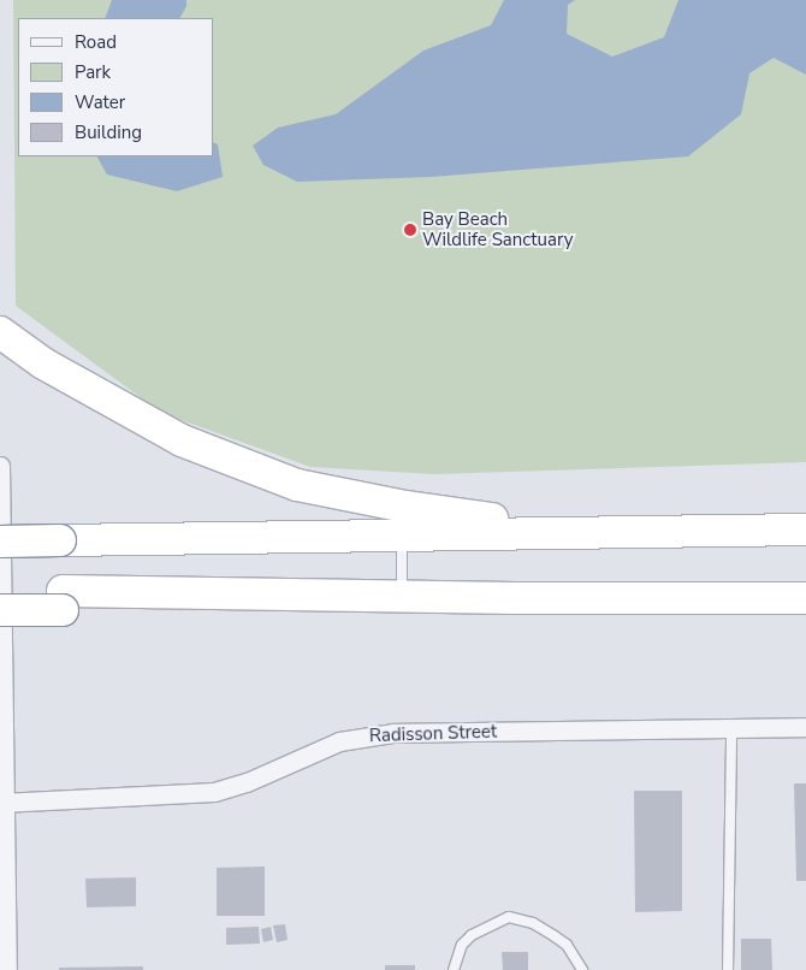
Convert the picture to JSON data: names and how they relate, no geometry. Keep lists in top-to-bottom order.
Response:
{
  "streets": {
    "street": ["Radisson Street"]
  },
  "places": ["Bay Beach Wildlife Sanctuary"],
  "legend": [
    "Road",
    "Park",
    "Water",
    "Building"
  ]
}
